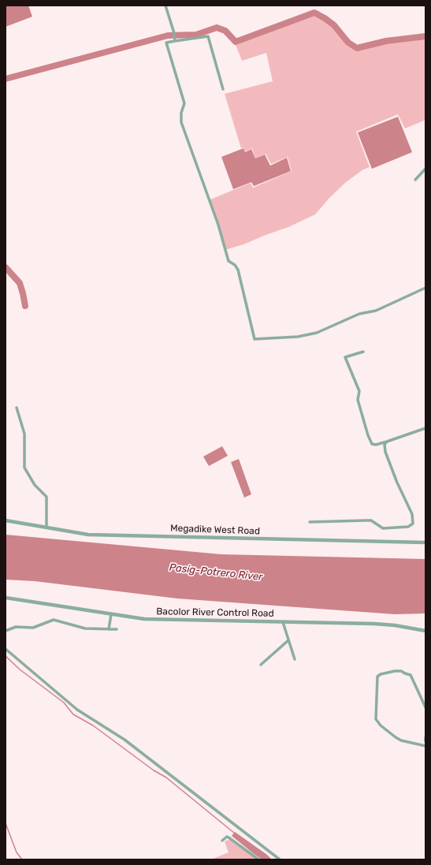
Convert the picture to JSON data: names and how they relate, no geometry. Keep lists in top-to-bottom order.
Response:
{
  "streets": {
    "street": ["Megadike West Road", "Bacolor River Control Road"]
  },
  "water": ["Pasig-Potrero River"]
}
